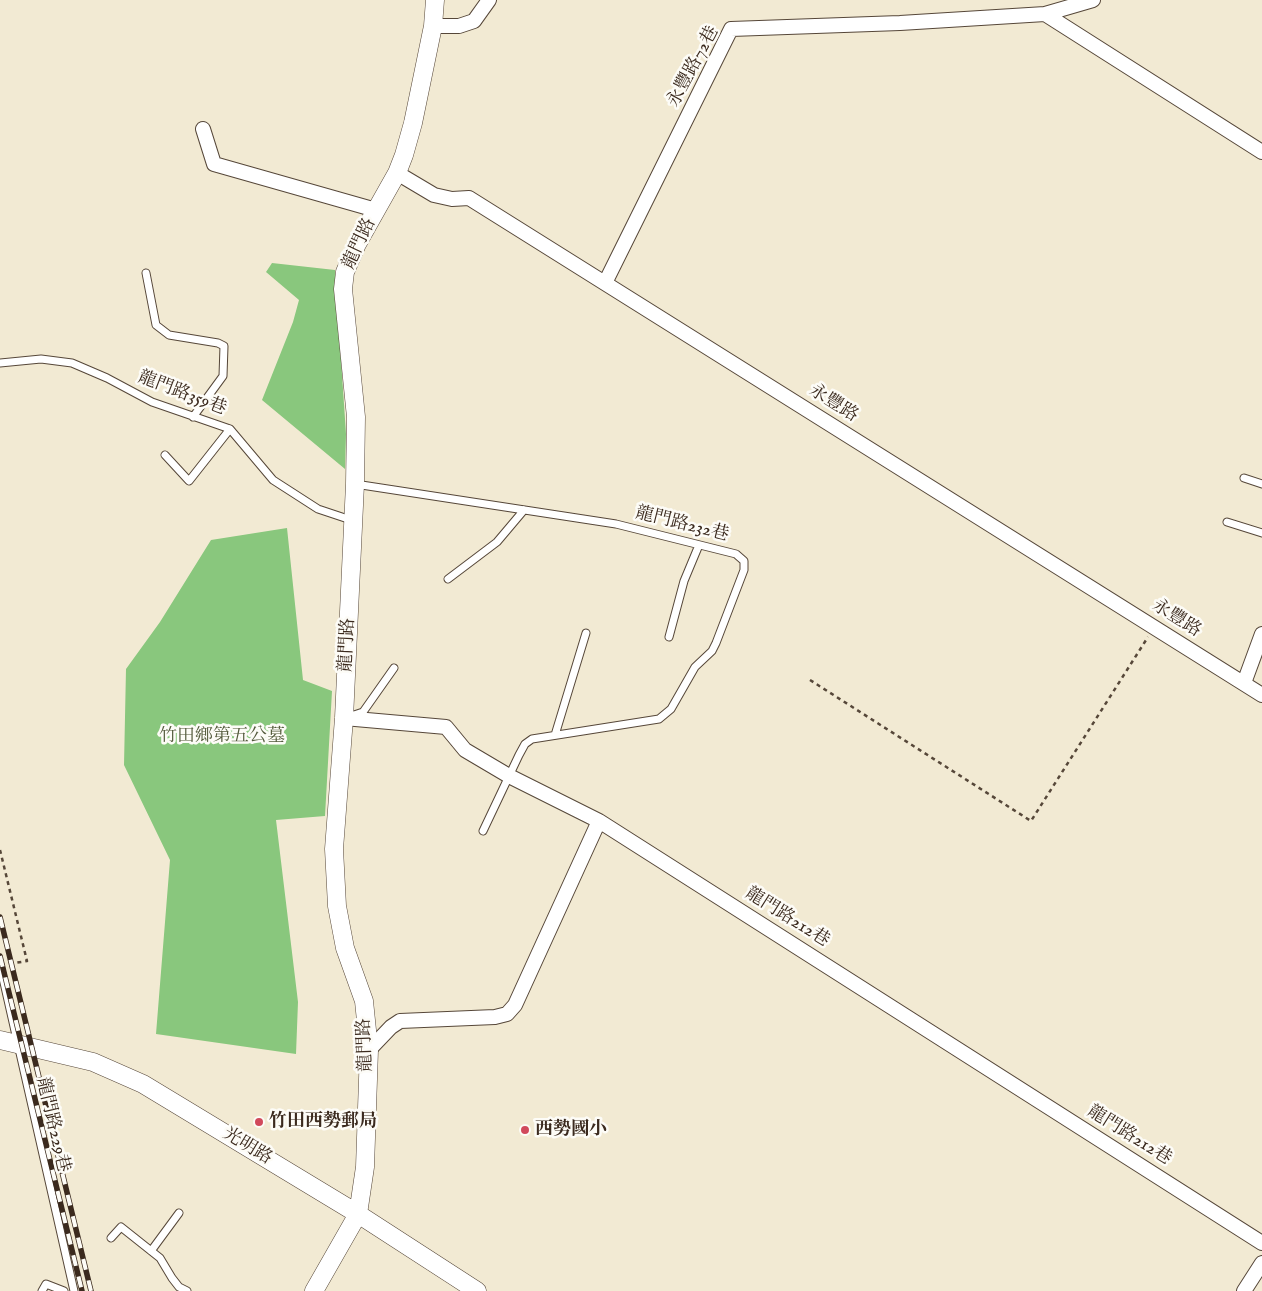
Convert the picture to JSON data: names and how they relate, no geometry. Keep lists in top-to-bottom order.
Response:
{
  "streets": {
    "street": [
      "永豐路72巷",
      "龍門路",
      "永豐路",
      "龍門路212巷",
      "光明路"
    ],
    "lane": ["龍門路359巷", "龍門路232巷", "龍門路229巷"]
  },
  "crossings": [
    ["永豐路72巷", "永豐路"],
    ["龍門路", "龍門路359巷"],
    ["龍門路", "永豐路"],
    ["龍門路", "龍門路232巷"],
    ["龍門路", "龍門路212巷"],
    ["龍門路", "光明路"],
    ["龍門路232巷", "龍門路212巷"],
    ["龍門路229巷", "光明路"]
  ],
  "parks": ["竹田鄉第五公墓"],
  "places": ["竹田西勢郵局", "西勢國小"]
}
